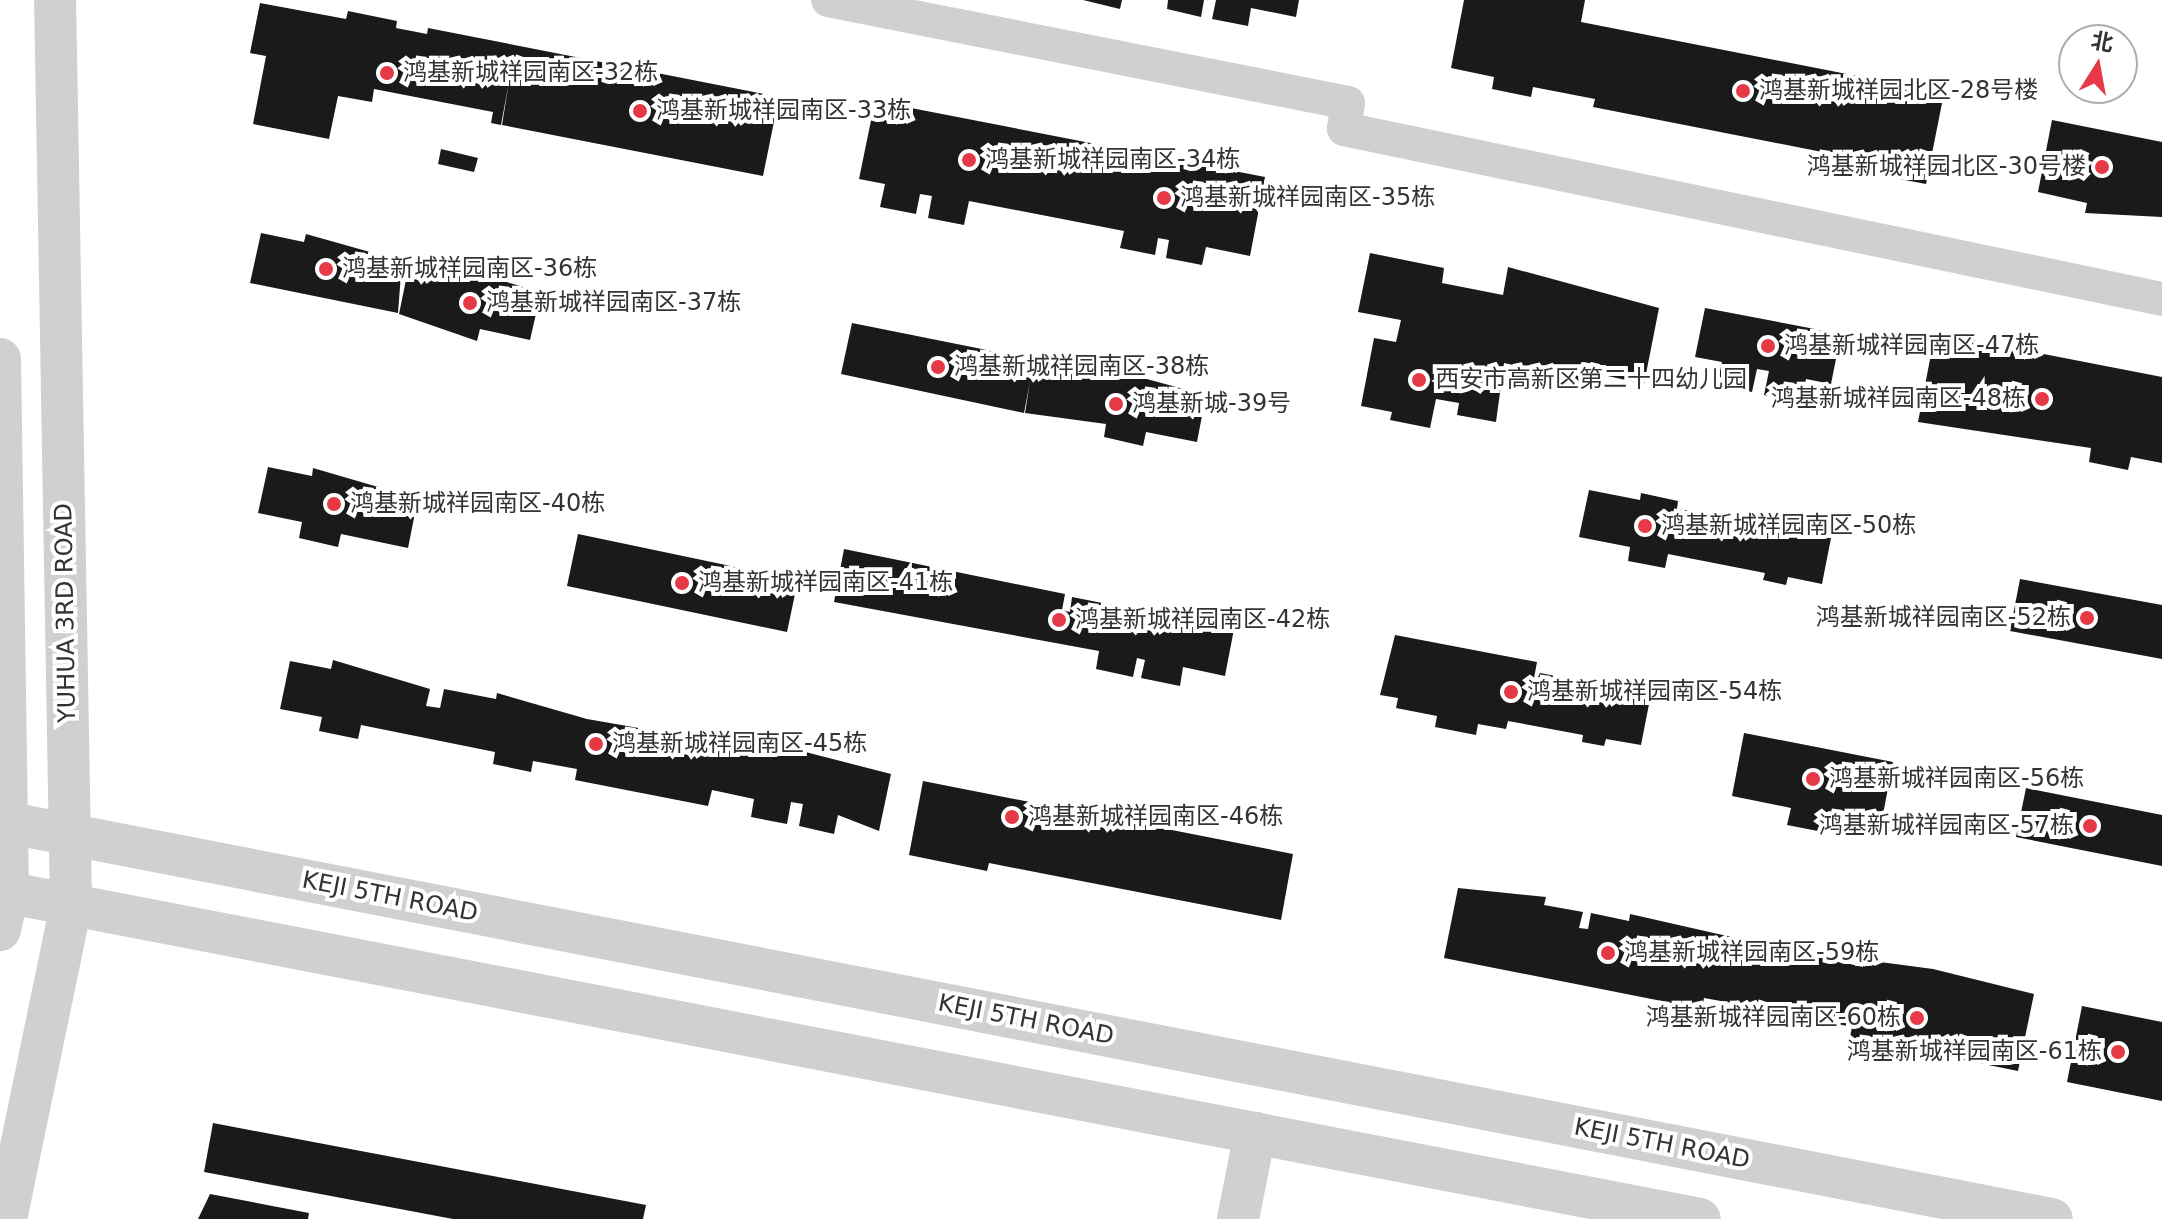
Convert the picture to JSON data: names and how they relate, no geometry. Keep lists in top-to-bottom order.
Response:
{
  "streets": {
    "street": ["YUHUA 3RD ROAD", "KEJI 5TH ROAD"]
  },
  "crossings": [
    ["YUHUA 3RD ROAD", "KEJI 5TH ROAD"]
  ],
  "places": [
    "鸿基新城祥园南区-32栋",
    "鸿基新城祥园北区-28号楼",
    "鸿基新城祥园南区-33栋",
    "鸿基新城祥园南区-34栋",
    "鸿基新城祥园北区-30号楼",
    "鸿基新城祥园南区-35栋",
    "鸿基新城祥园南区-36栋",
    "鸿基新城祥园南区-37栋",
    "鸿基新城祥园南区-47栋",
    "鸿基新城祥园南区-38栋",
    "西安市高新区第二十四幼儿园",
    "鸿基新城祥园南区-48栋",
    "鸿基新城-39号",
    "鸿基新城祥园南区-40栋",
    "鸿基新城祥园南区-50栋",
    "鸿基新城祥园南区-41栋",
    "鸿基新城祥园南区-52栋",
    "鸿基新城祥园南区-42栋",
    "鸿基新城祥园南区-54栋",
    "鸿基新城祥园南区-45栋",
    "鸿基新城祥园南区-56栋",
    "鸿基新城祥园南区-46栋",
    "鸿基新城祥园南区-57栋",
    "鸿基新城祥园南区-59栋",
    "鸿基新城祥园南区-60栋",
    "鸿基新城祥园南区-61栋"
  ],
  "north": "top"
}
